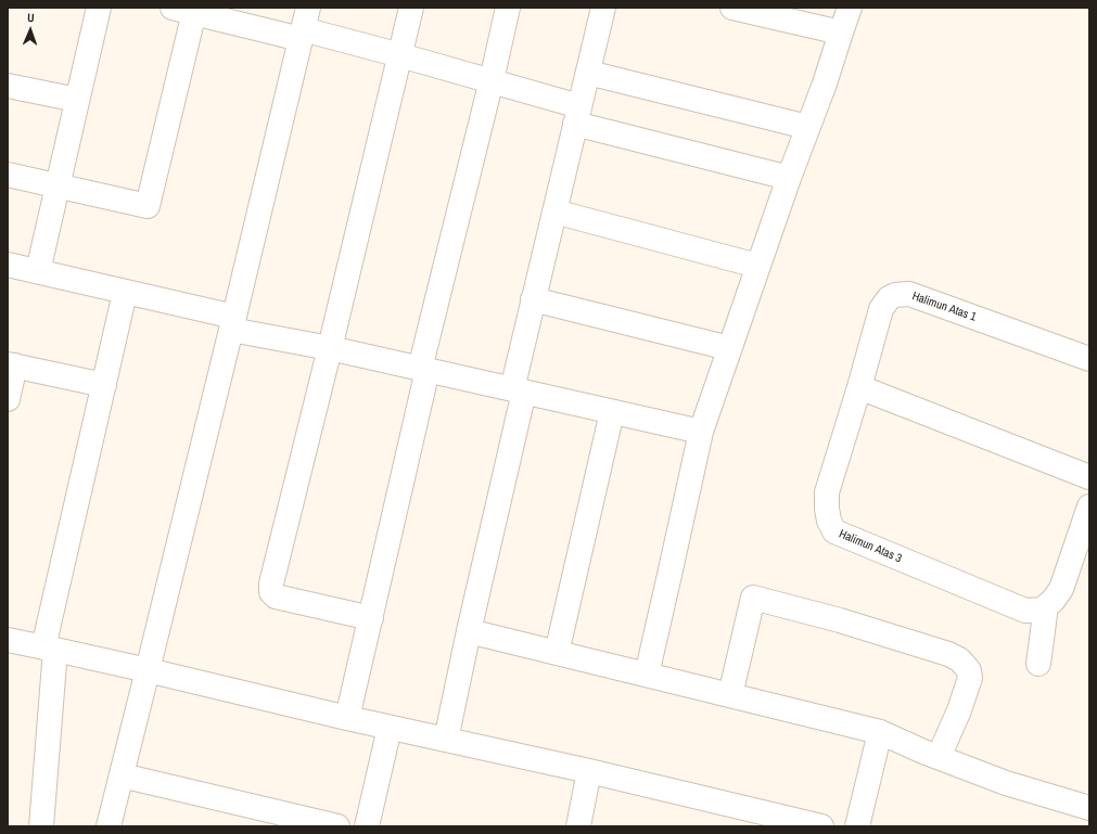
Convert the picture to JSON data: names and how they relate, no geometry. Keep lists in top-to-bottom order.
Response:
{
  "streets": {
    "street": ["Halimun Atas 1", "Halimun Atas 3"]
  },
  "crossings": [
    ["Halimun Atas 1", "Halimun Atas 3"]
  ],
  "north": "top"
}
